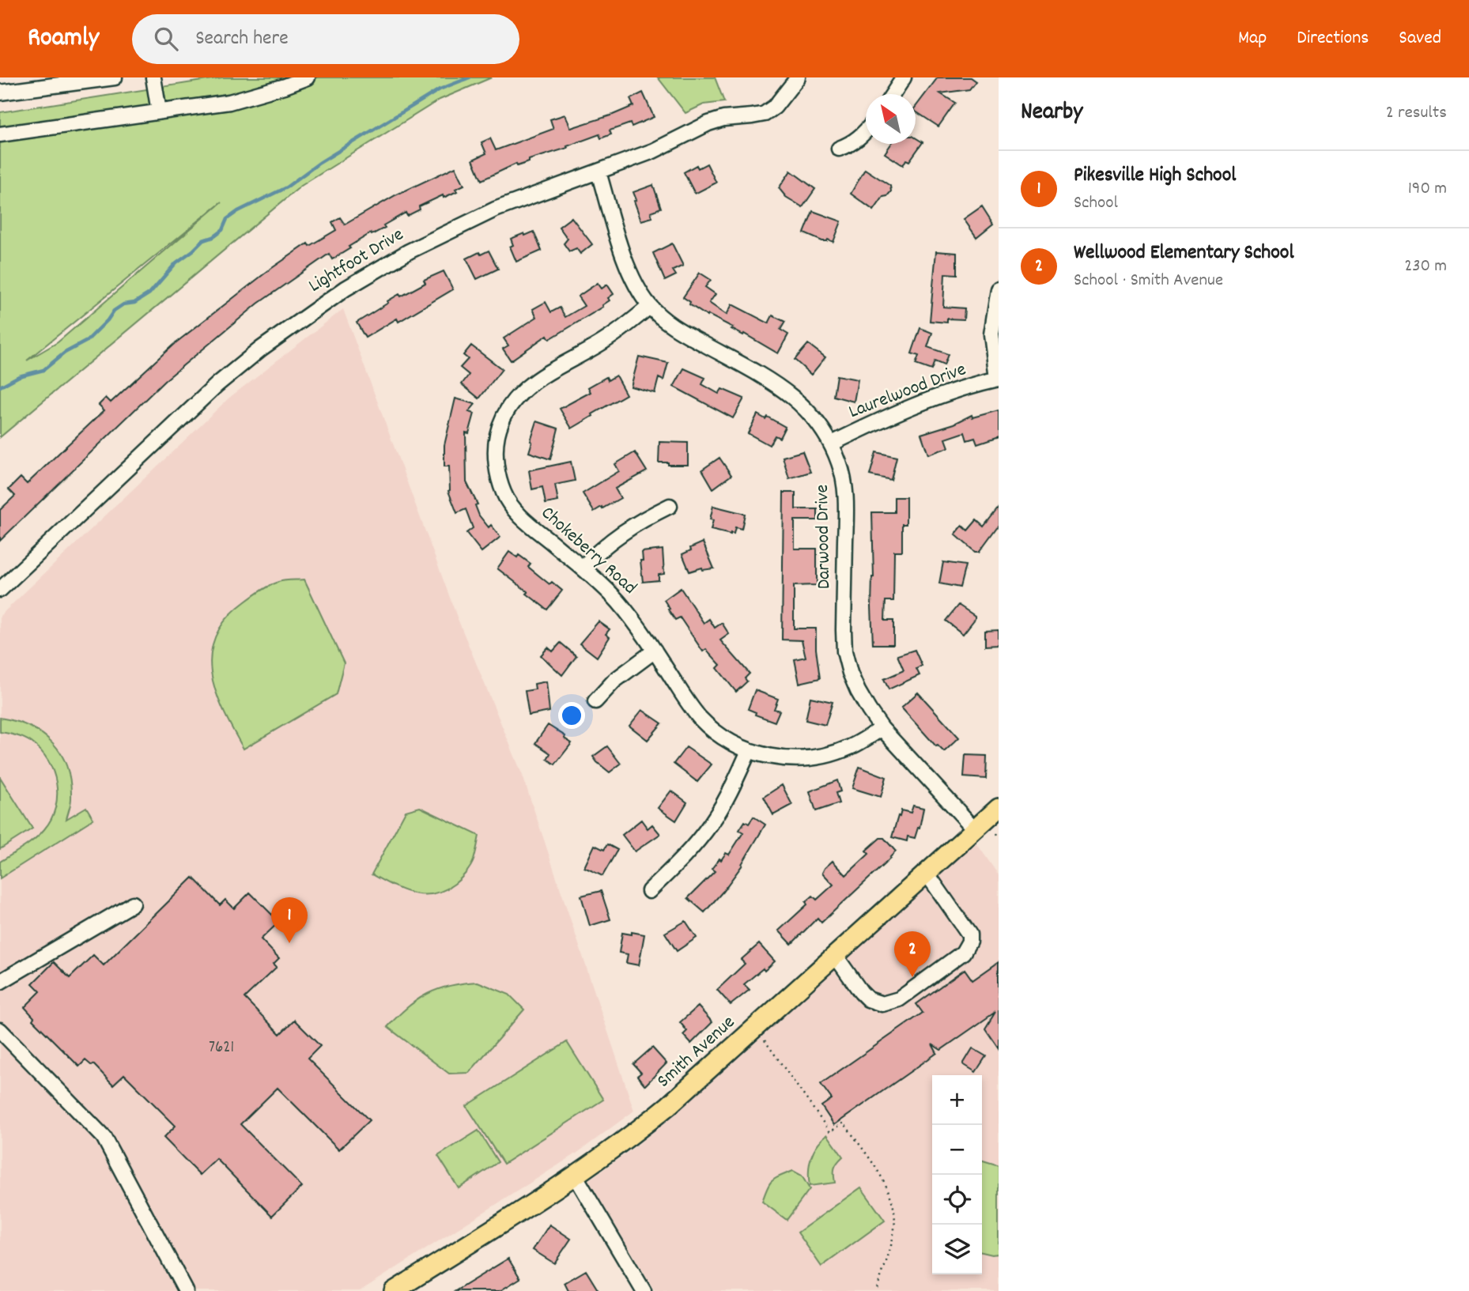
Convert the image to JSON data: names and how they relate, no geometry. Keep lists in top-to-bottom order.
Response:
{
  "streets": {
    "main road": ["Smith Avenue"],
    "street": [
      "Lightfoot Drive",
      "Laurelwood Drive",
      "Darwood Drive",
      "Chokeberry Road"
    ]
  },
  "crossings": [
    ["Lightfoot Drive", "Darwood Drive"],
    ["Laurelwood Drive", "Darwood Drive"],
    ["Darwood Drive", "Chokeberry Road"],
    ["Darwood Drive", "Smith Avenue"]
  ],
  "house_numbers": ["7621"],
  "north": "top left",
  "page": {
    "header": "Roamly",
    "search": "Search here",
    "nav": ["Map", "Directions", "Saved"],
    "heading": ["Nearby", "2 results"],
    "list": [
      {
        "mark": "1",
        "name": "Pikesville High School",
        "note": "School",
        "value": "190 m"
      },
      {
        "mark": "2",
        "name": "Wellwood Elementary School",
        "note": "School · Smith Avenue",
        "value": "230 m"
      }
    ],
    "pins": ["1", "2"],
    "map_buttons": ["+", "−"]
  }
}
